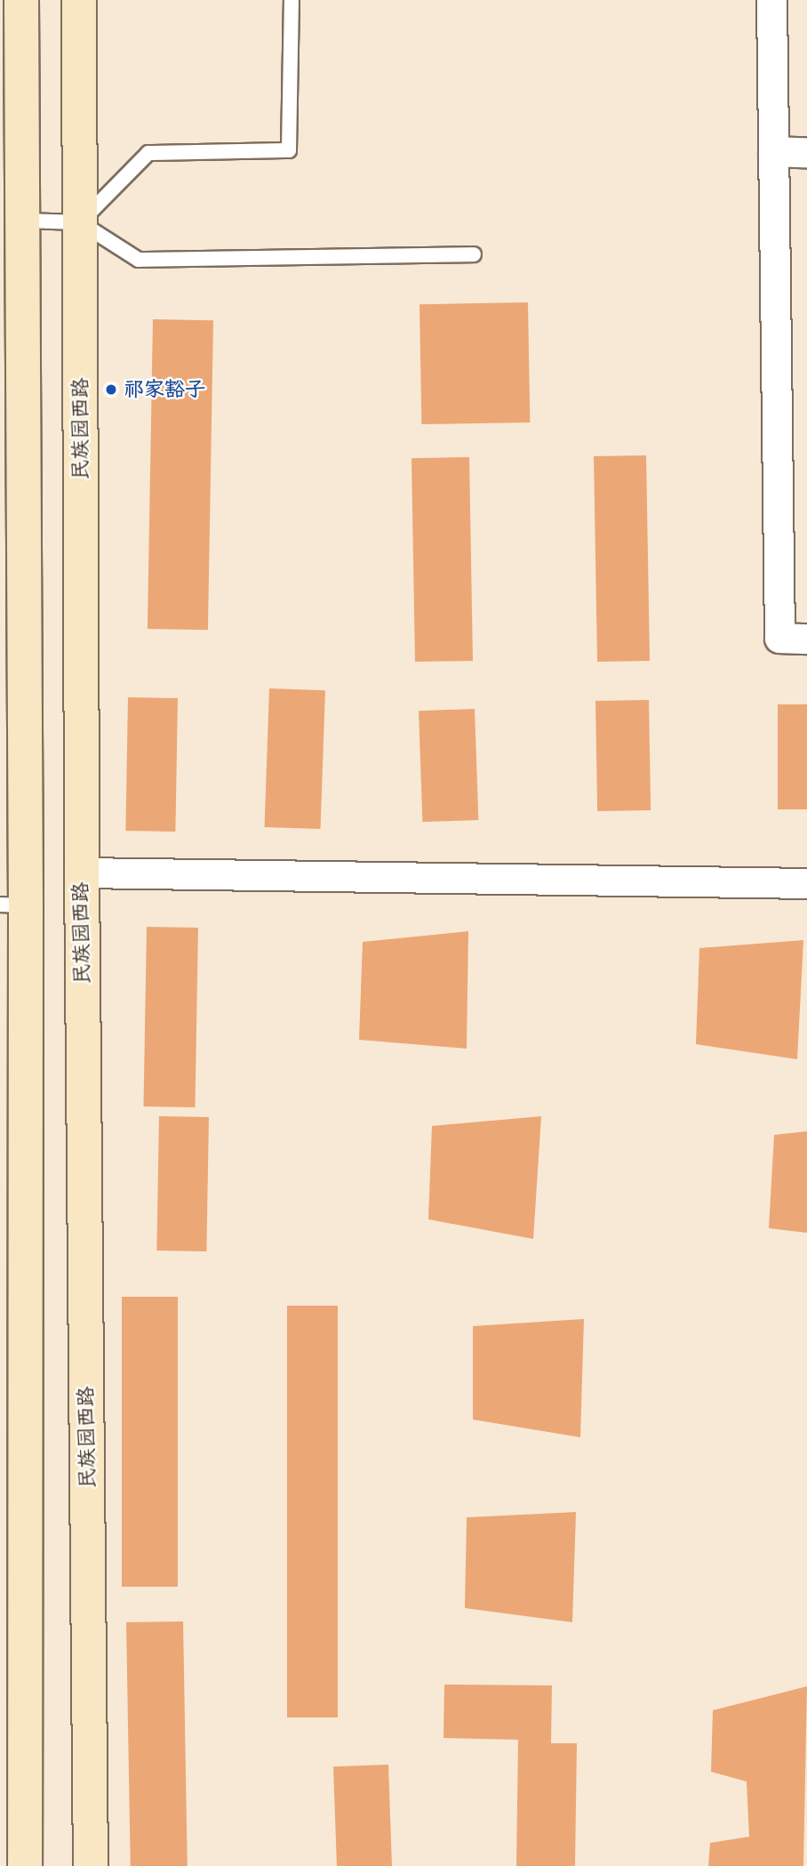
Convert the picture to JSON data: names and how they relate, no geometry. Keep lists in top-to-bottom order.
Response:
{
  "streets": {
    "main road": ["民族园西路"]
  },
  "places": ["祁家豁子"]
}
